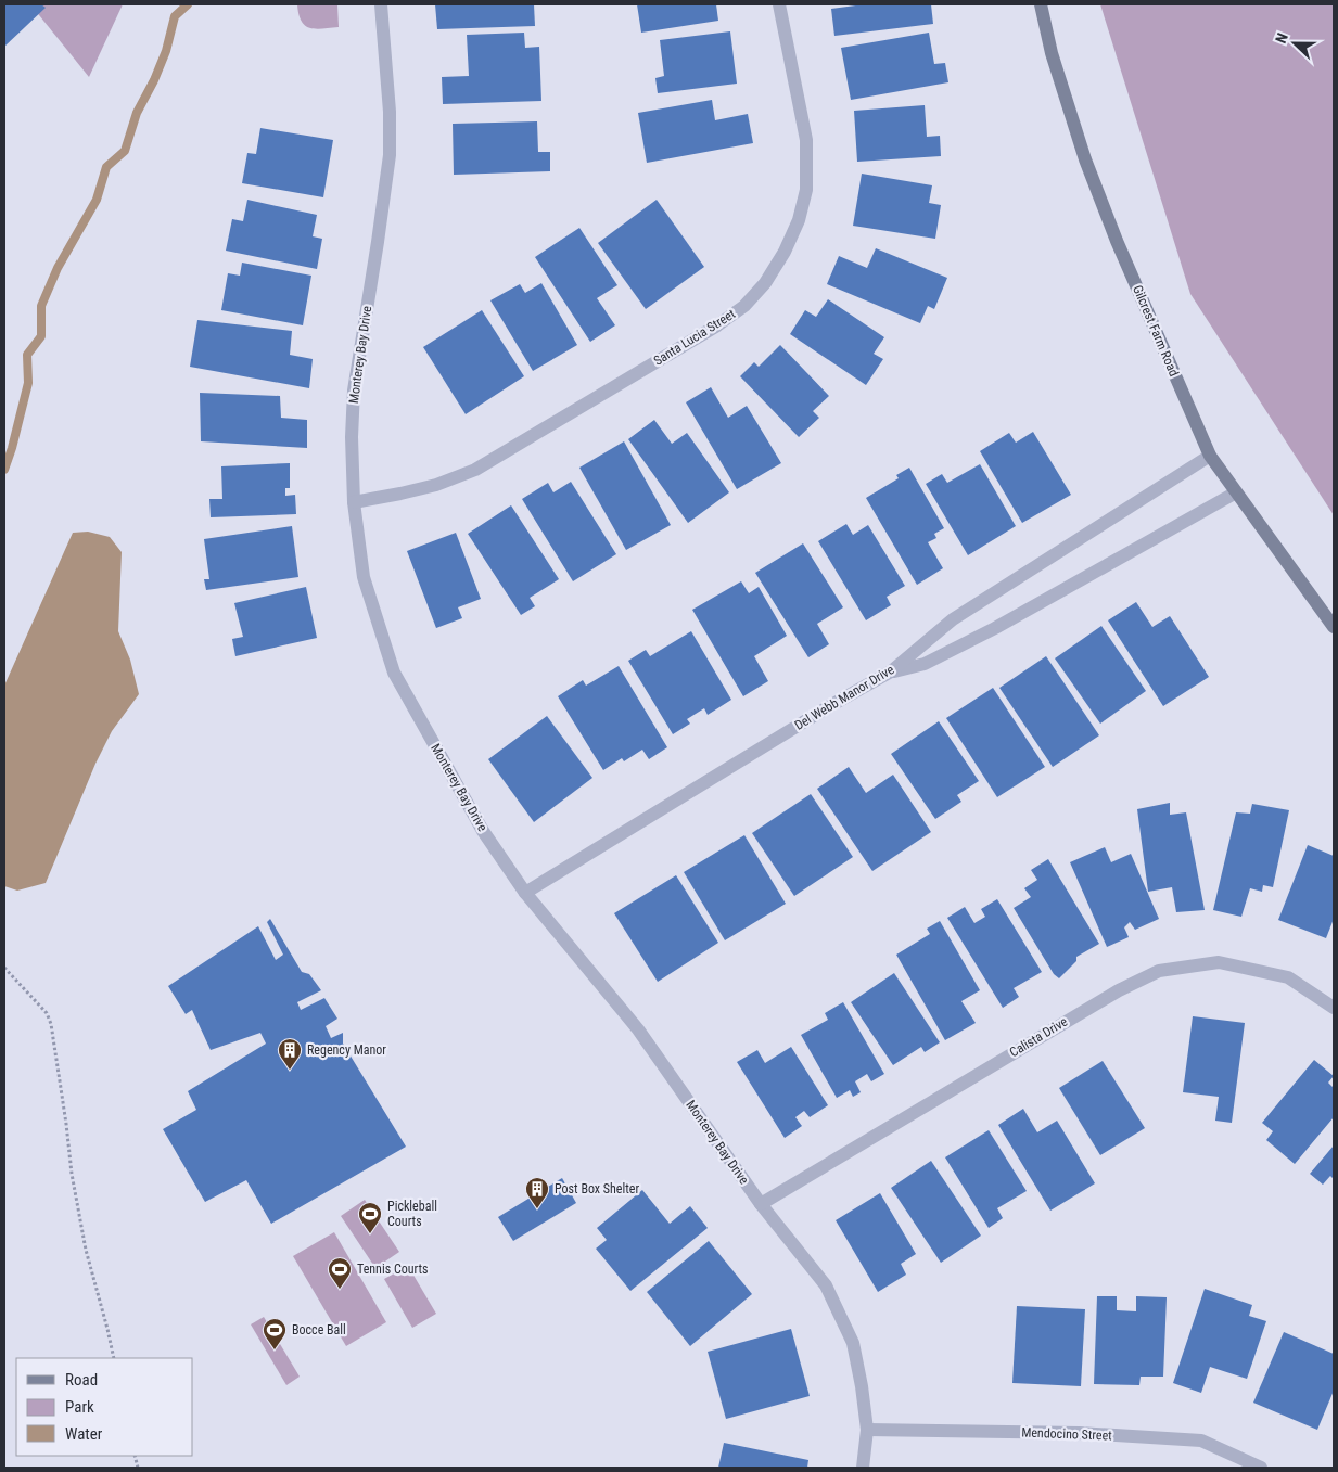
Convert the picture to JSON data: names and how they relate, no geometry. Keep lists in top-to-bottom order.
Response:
{
  "streets": {
    "main road": ["Gilcrest Farm Road"],
    "street": [
      "Santa Lucia Street",
      "Monterey Bay Drive",
      "Del Webb Manor Drive",
      "Calista Drive",
      "Mendocino Street"
    ]
  },
  "crossings": [
    ["Gilcrest Farm Road", "Del Webb Manor Drive"],
    ["Santa Lucia Street", "Monterey Bay Drive"],
    ["Monterey Bay Drive", "Del Webb Manor Drive"],
    ["Monterey Bay Drive", "Calista Drive"],
    ["Monterey Bay Drive", "Mendocino Street"]
  ],
  "places": {
    "building": ["Regency Manor", "Post Box Shelter"],
    "sports": ["Pickleball Courts", "Tennis Courts", "Bocce Ball"]
  },
  "legend": ["Road", "Park", "Water"],
  "north": "left"
}
